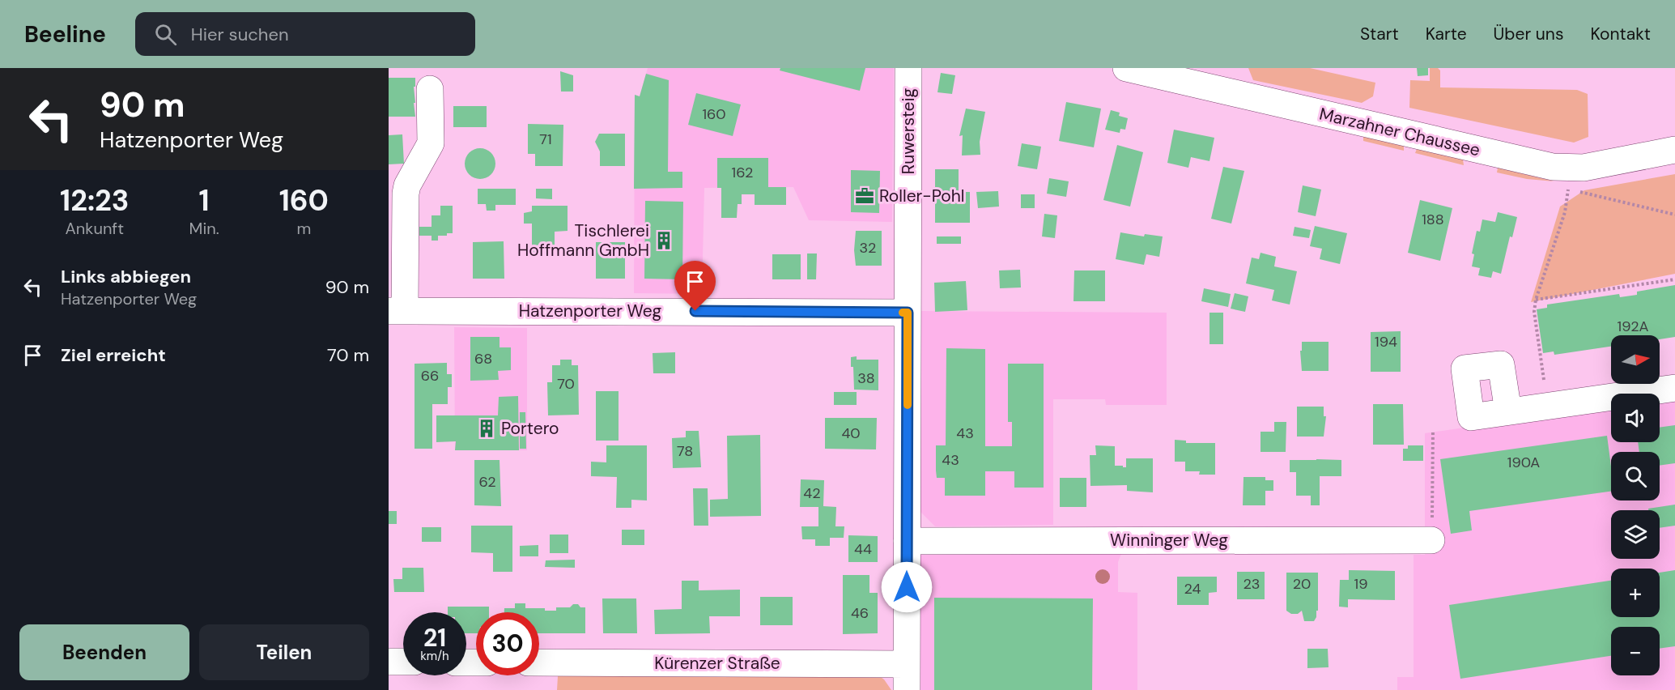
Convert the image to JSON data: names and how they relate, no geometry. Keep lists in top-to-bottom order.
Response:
{
  "streets": {
    "street": [
      "Ruwersteig",
      "Marzahner Chaussee",
      "Hatzenporter Weg",
      "Winninger Weg",
      "Kürenzer Straße"
    ]
  },
  "crossings": [
    ["Ruwersteig", "Hatzenporter Weg"],
    ["Ruwersteig", "Winninger Weg"],
    ["Ruwersteig", "Kürenzer Straße"]
  ],
  "places": {
    "office": ["Roller-Pohl"],
    "building": ["Tischlerei Hoffmann GmbH", "Portero"]
  },
  "house_numbers": [
    "160",
    "71",
    "162",
    "188",
    "32",
    "192A",
    "194",
    "68",
    "66",
    "38",
    "70",
    "40",
    "43",
    "78",
    "43",
    "190A",
    "62",
    "42",
    "44",
    "23",
    "20",
    "19",
    "24",
    "46"
  ],
  "north": "right",
  "page": {
    "header": "Beeline",
    "search": "Hier suchen",
    "nav": [
      "Start",
      "Karte",
      "Über uns",
      "Kontakt"
    ],
    "turn": ["90 m", "Hatzenporter Weg"],
    "eta": [
      "12:23",
      "Ankunft",
      "1",
      "Min.",
      "160",
      "m"
    ],
    "list": [
      {
        "name": "Links abbiegen",
        "note": "Hatzenporter Weg",
        "value": "90 m"
      },
      {
        "name": "Ziel erreicht",
        "value": "70 m"
      }
    ],
    "map_buttons": ["+", "−"],
    "speed": "21 km/h",
    "limit": "30",
    "buttons": ["Beenden", "Teilen"]
  }
}
